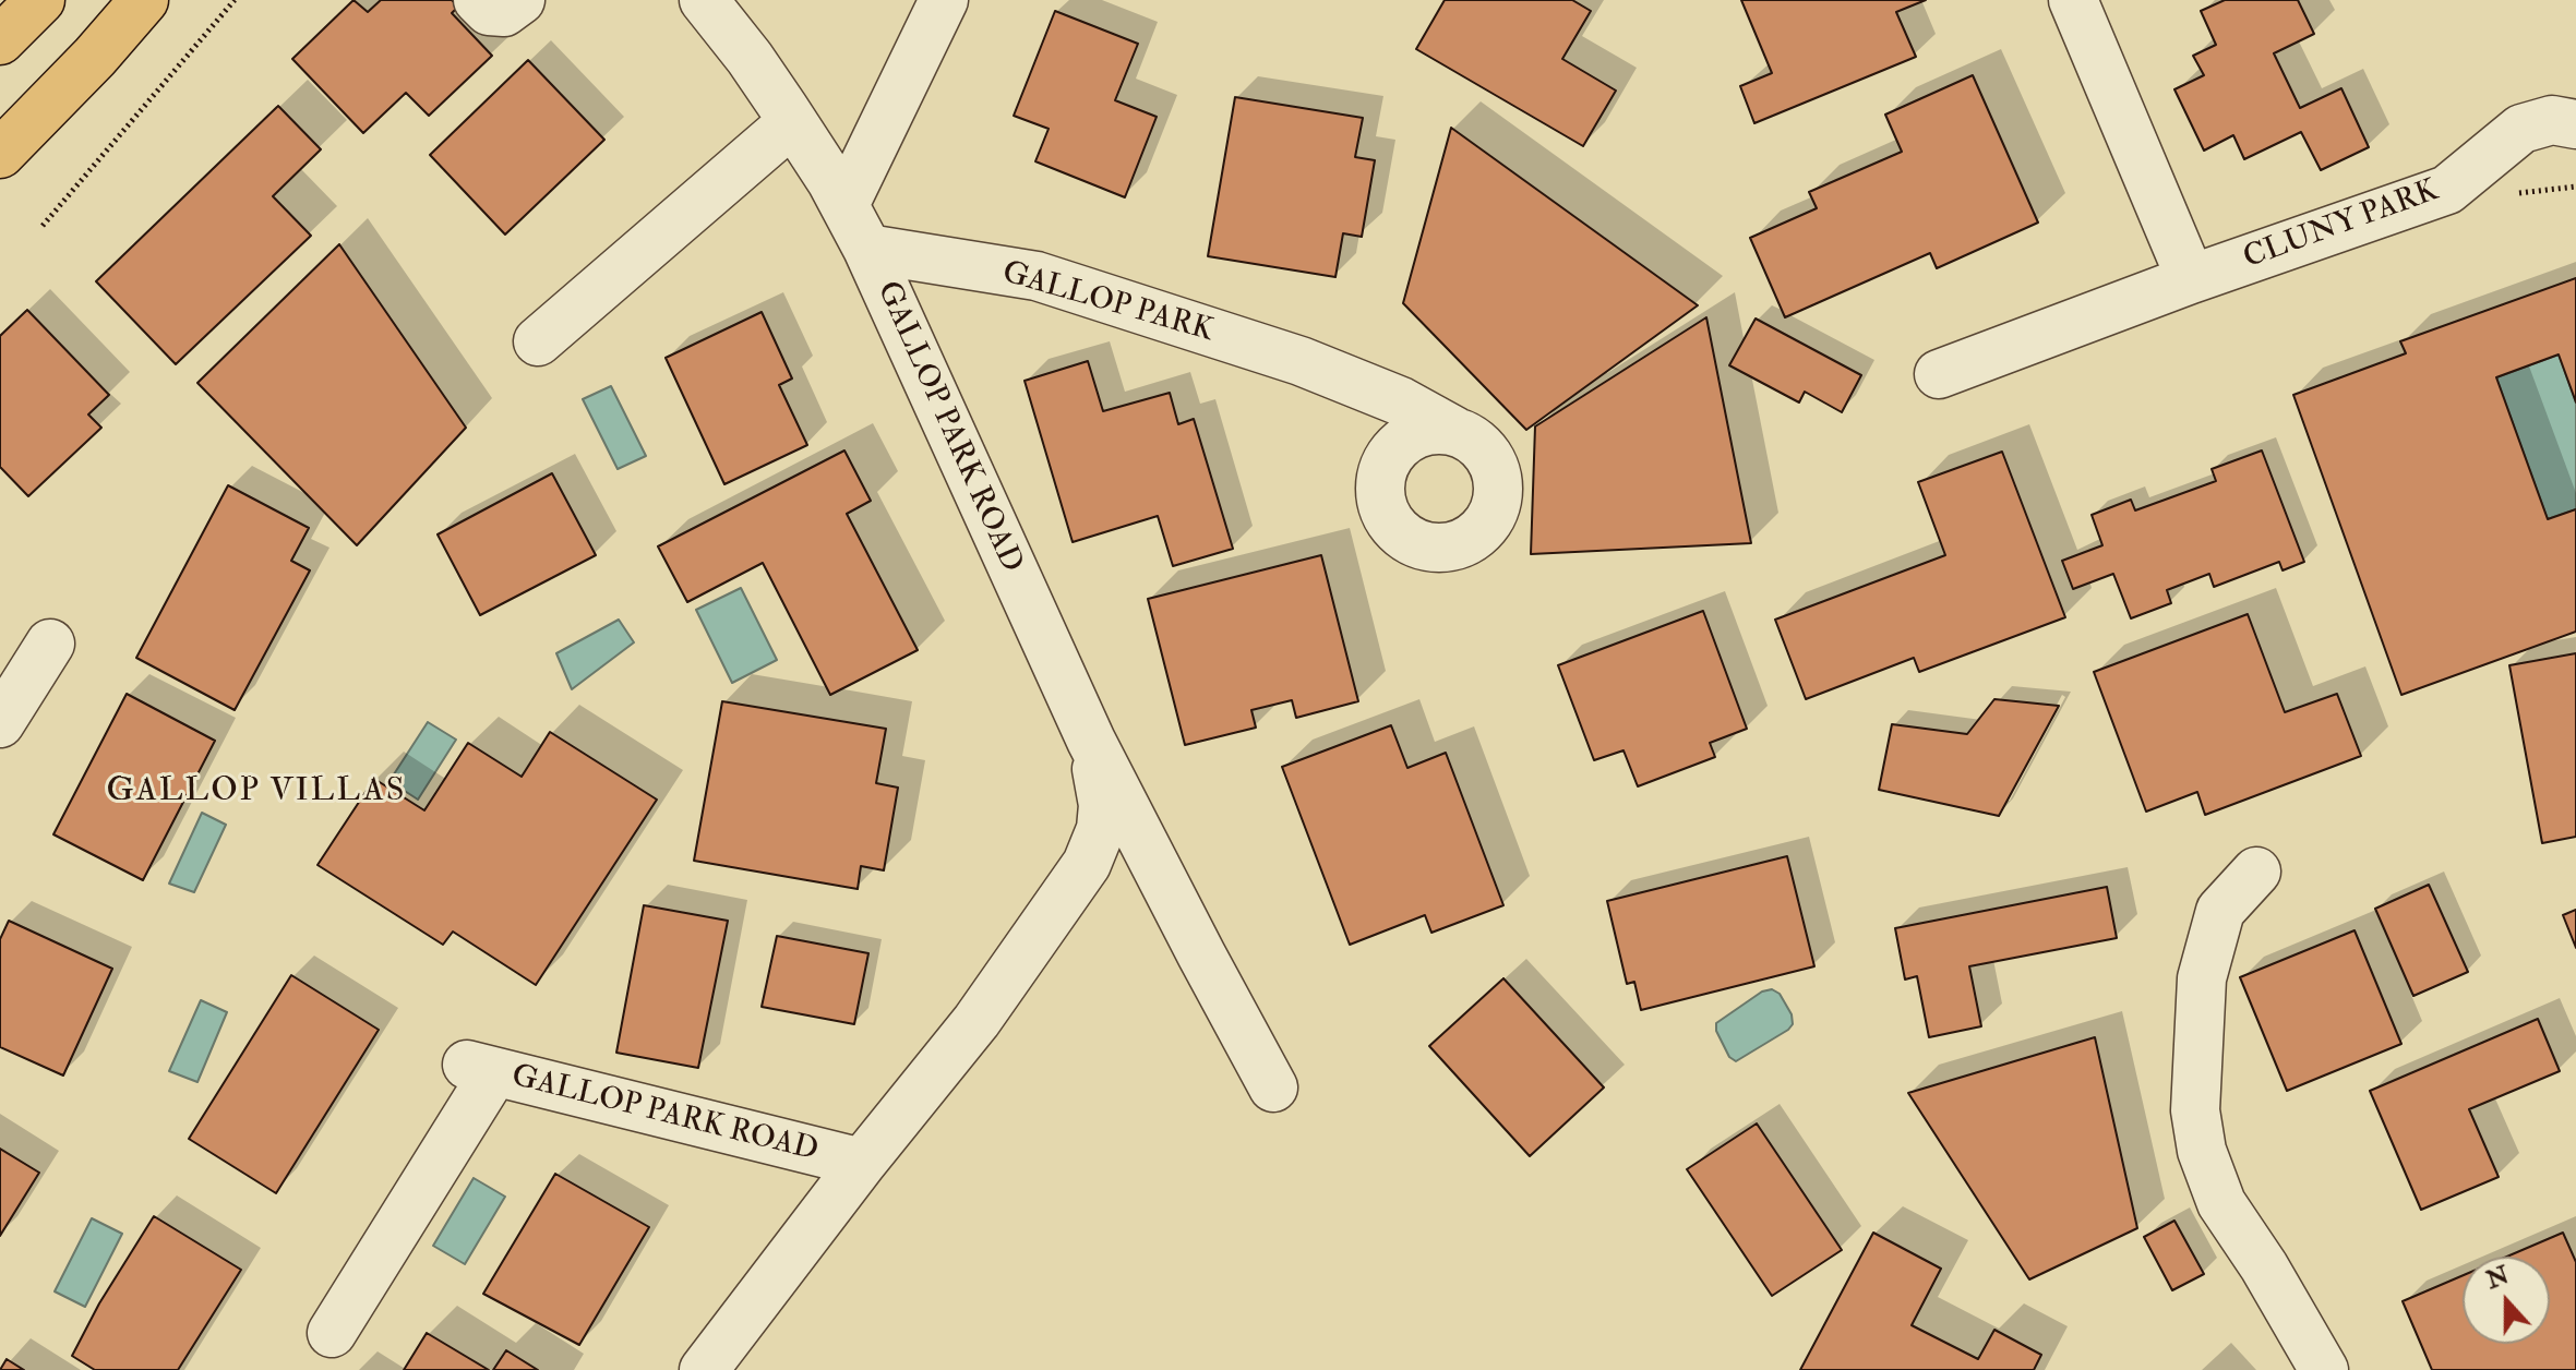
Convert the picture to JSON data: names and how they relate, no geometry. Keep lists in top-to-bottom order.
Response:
{
  "streets": {
    "street": ["CLUNY PARK", "GALLOP PARK", "GALLOP PARK ROAD"]
  },
  "crossings": [
    ["GALLOP PARK", "GALLOP PARK ROAD"]
  ],
  "districts": ["GALLOP VILLAS"],
  "north": "top"
}
